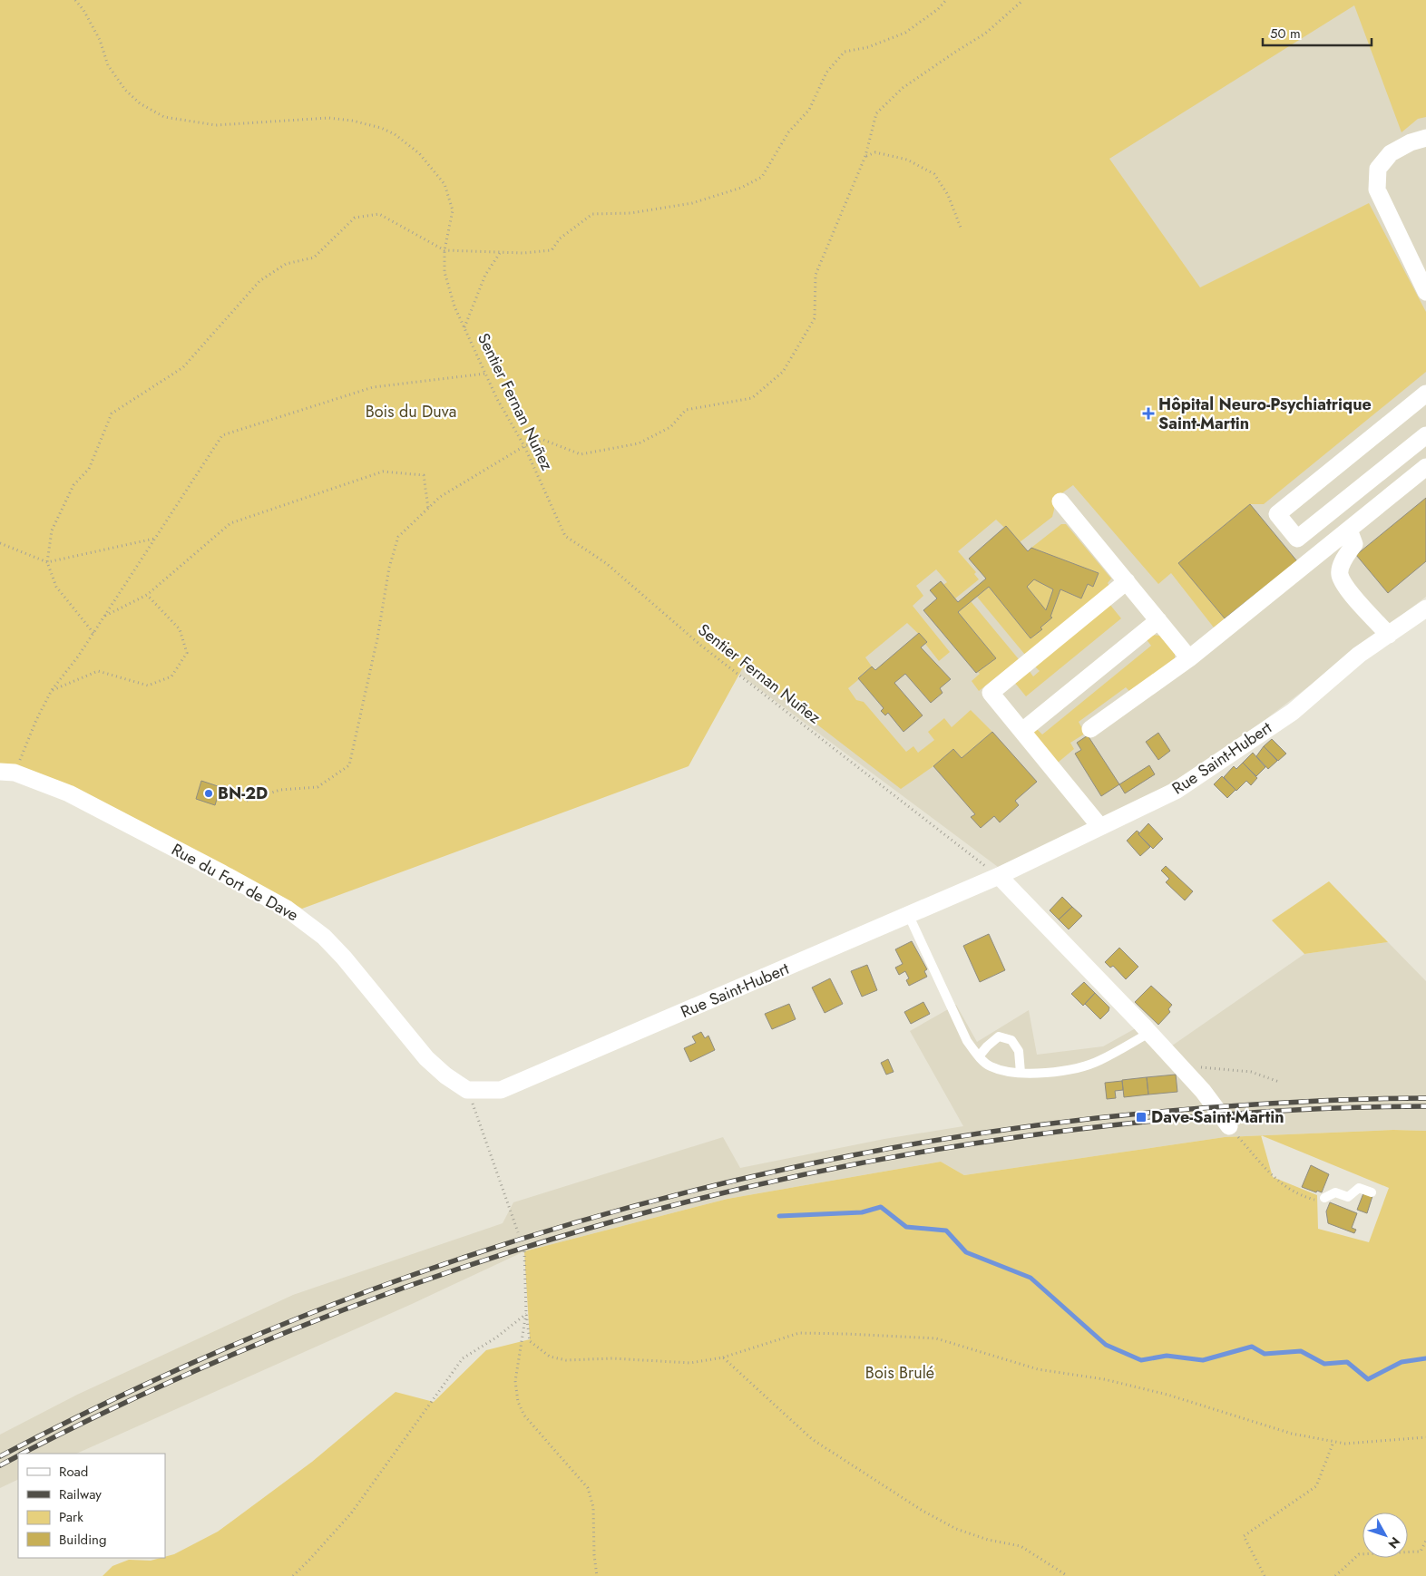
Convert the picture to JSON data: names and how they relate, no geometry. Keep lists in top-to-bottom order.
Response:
{
  "streets": {
    "street": ["Rue Saint-Hubert", "Rue du Fort de Dave"],
    "path": ["Sentier Fernan Nuñez"]
  },
  "crossings": [
    ["Sentier Fernan Nuñez", "Rue Saint-Hubert"],
    ["Rue Saint-Hubert", "Rue du Fort de Dave"]
  ],
  "parks": ["Bois du Duva", "Bois Brulé"],
  "places": {
    "health": ["Hôpital Neuro-Psychiatrique Saint-Martin"],
    "other": ["BN-2D"],
    "transit": ["Dave-Saint-Martin"]
  },
  "legend": [
    "Road",
    "Railway",
    "Park",
    "Building"
  ],
  "scale_bar": "50 m",
  "north": "bottom right"
}
